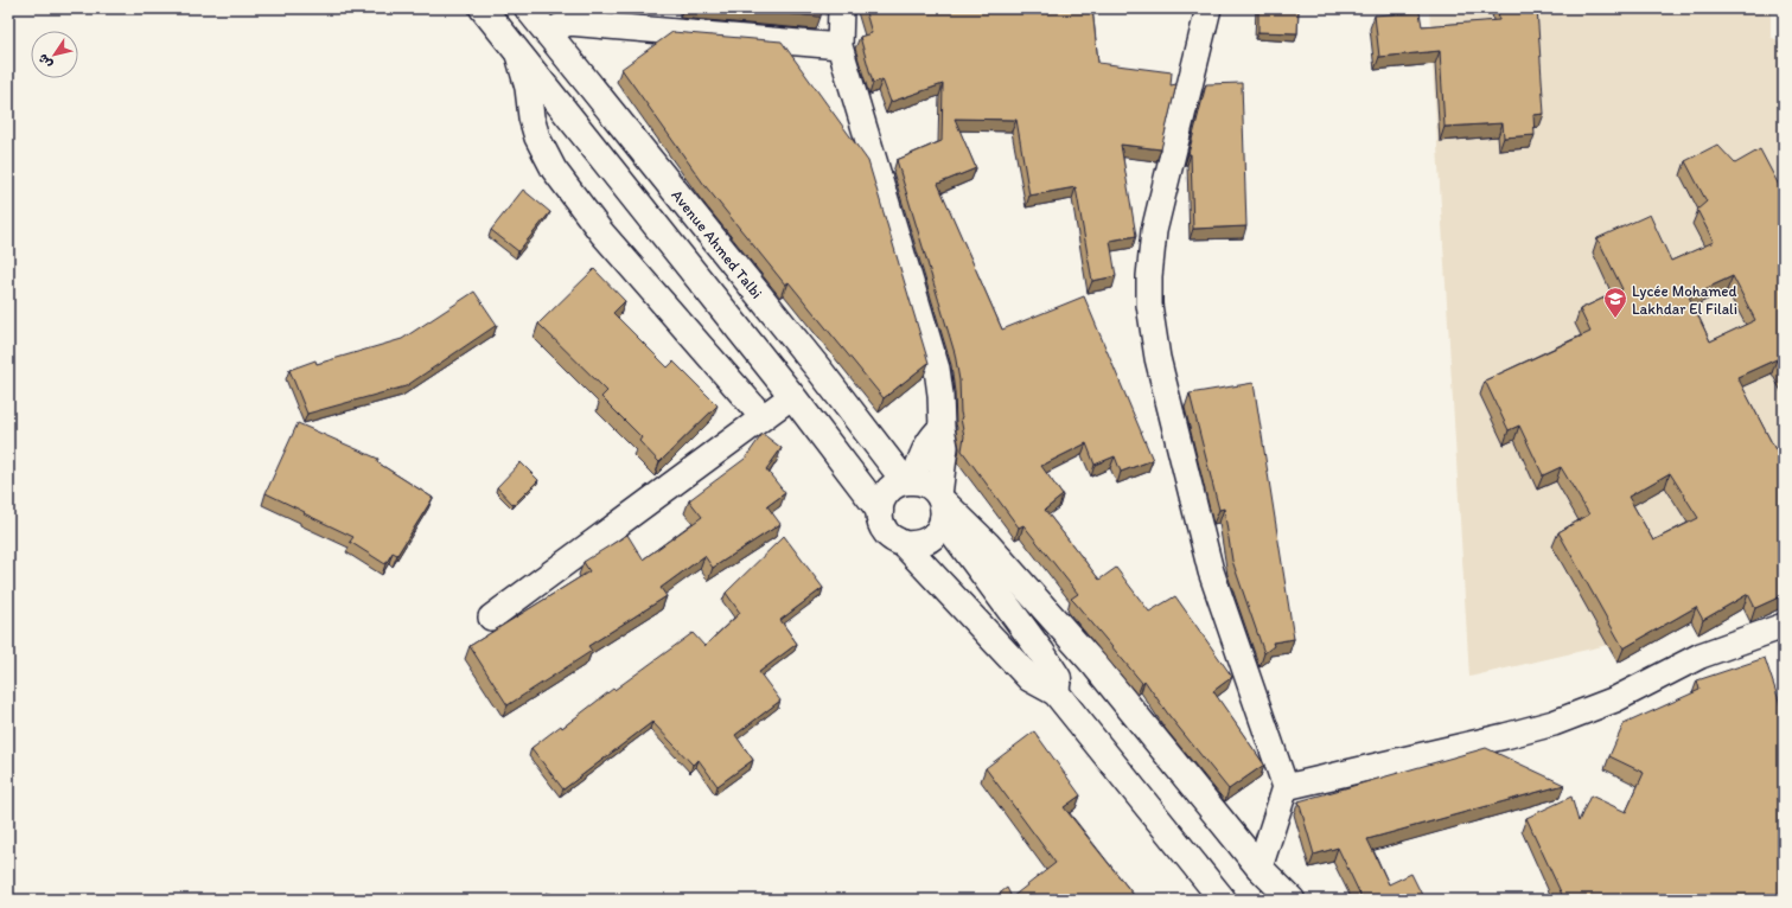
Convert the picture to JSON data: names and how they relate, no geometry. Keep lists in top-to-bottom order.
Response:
{
  "streets": {
    "main road": ["Avenue Ahmed Talbi"]
  },
  "places": {
    "school or university": ["Lycée Mohamed Lakhdar El Filali"]
  },
  "north": "bottom left"
}
